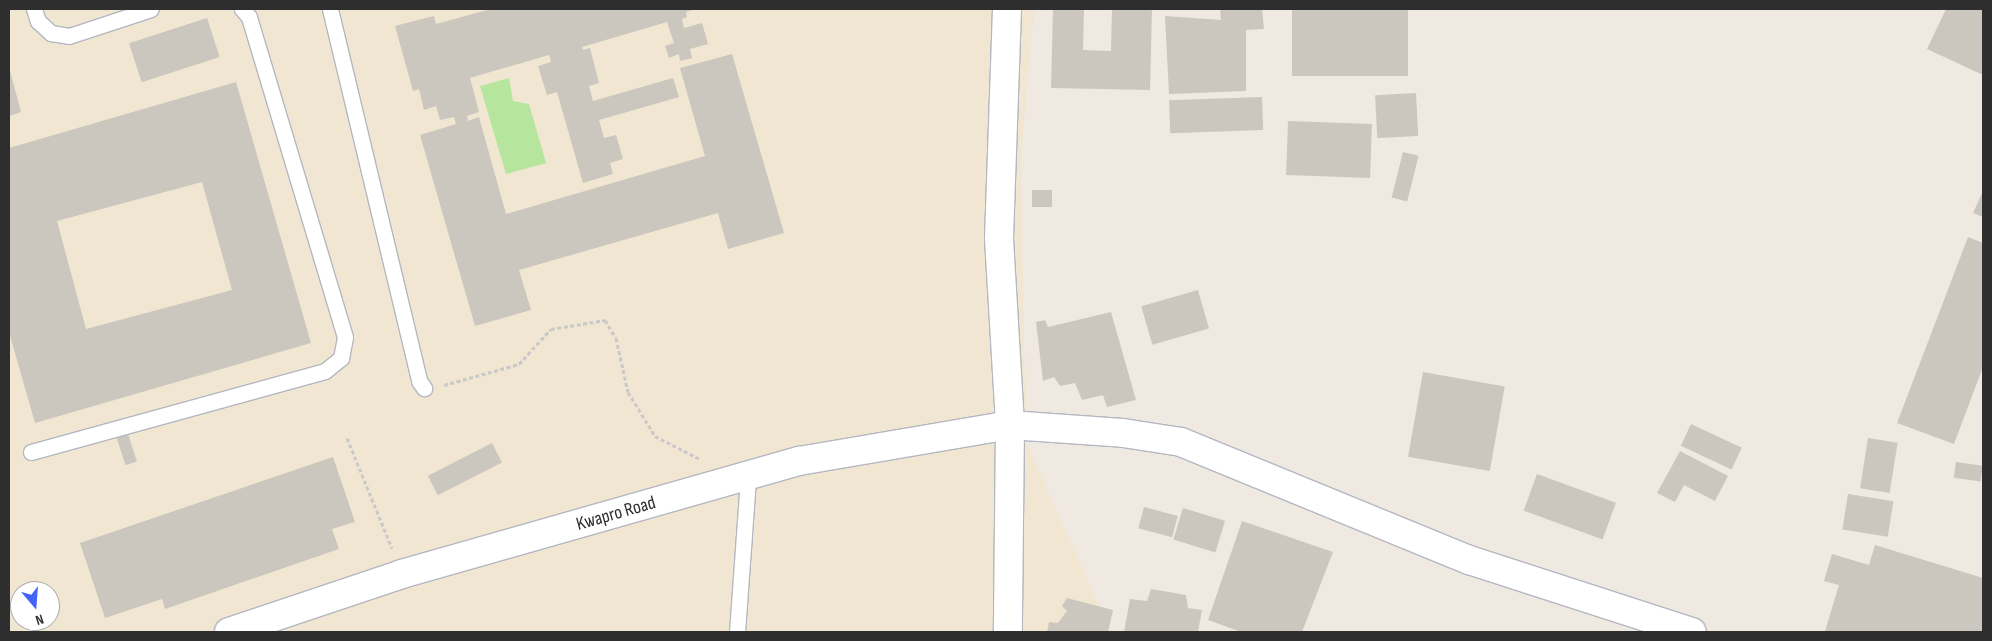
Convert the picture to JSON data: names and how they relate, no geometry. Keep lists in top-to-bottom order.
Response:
{
  "streets": {
    "street": ["Kwapro Road"]
  },
  "north": "bottom"
}
